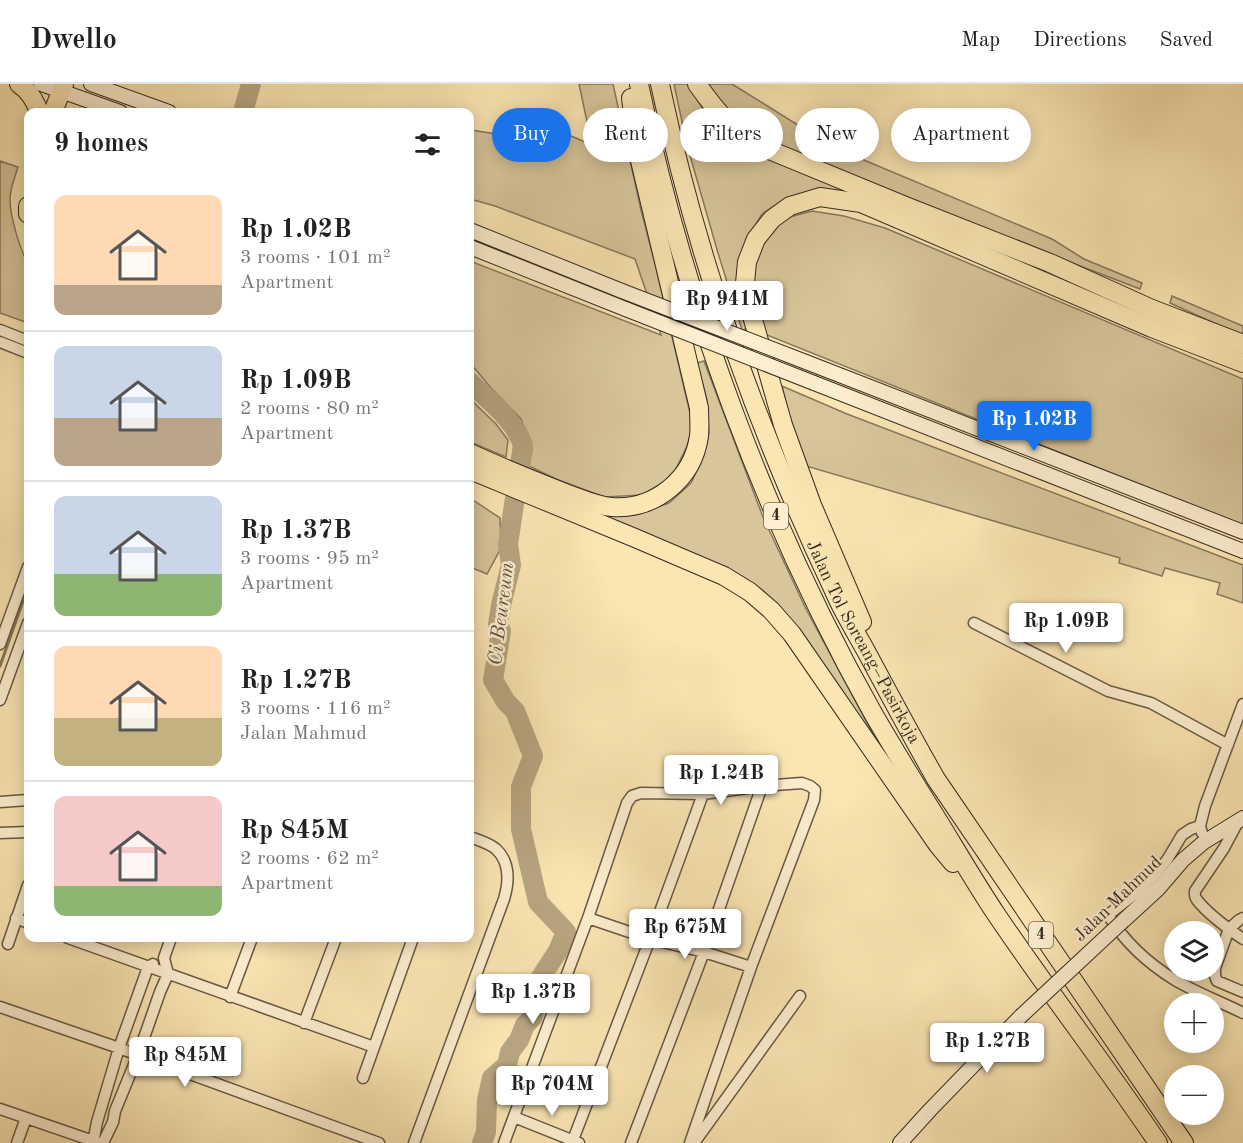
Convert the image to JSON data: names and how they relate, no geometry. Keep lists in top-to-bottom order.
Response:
{
  "streets": {
    "highway": ["4", "Jalan Tol Soreang–Pasirkoja"],
    "main road": ["Jalan Mahmud"]
  },
  "water": ["Ci Beureum"],
  "page": {
    "header": "Dwello",
    "nav": ["Map", "Directions", "Saved"],
    "chip": [
      "Buy",
      "Rent",
      "Filters",
      "New",
      "Apartment"
    ],
    "heading": "9 homes",
    "list": [
      {
        "name": "Rp 1.02B",
        "note": "3 rooms · 101 m² · Apartment"
      },
      {
        "name": "Rp 1.09B",
        "note": "2 rooms · 80 m² · Apartment"
      },
      {
        "name": "Rp 1.37B",
        "note": "3 rooms · 95 m² · Apartment"
      },
      {
        "name": "Rp 1.27B",
        "note": "3 rooms · 116 m² · Jalan Mahmud"
      },
      {
        "name": "Rp 845M",
        "note": "2 rooms · 62 m² · Apartment"
      }
    ],
    "price": [
      "Rp 941M",
      "Rp 1.02B",
      "Rp 1.09B",
      "Rp 1.24B",
      "Rp 675M",
      "Rp 1.37B",
      "Rp 1.27B",
      "Rp 845M",
      "Rp 704M"
    ],
    "map_buttons": ["+", "−"]
  }
}
